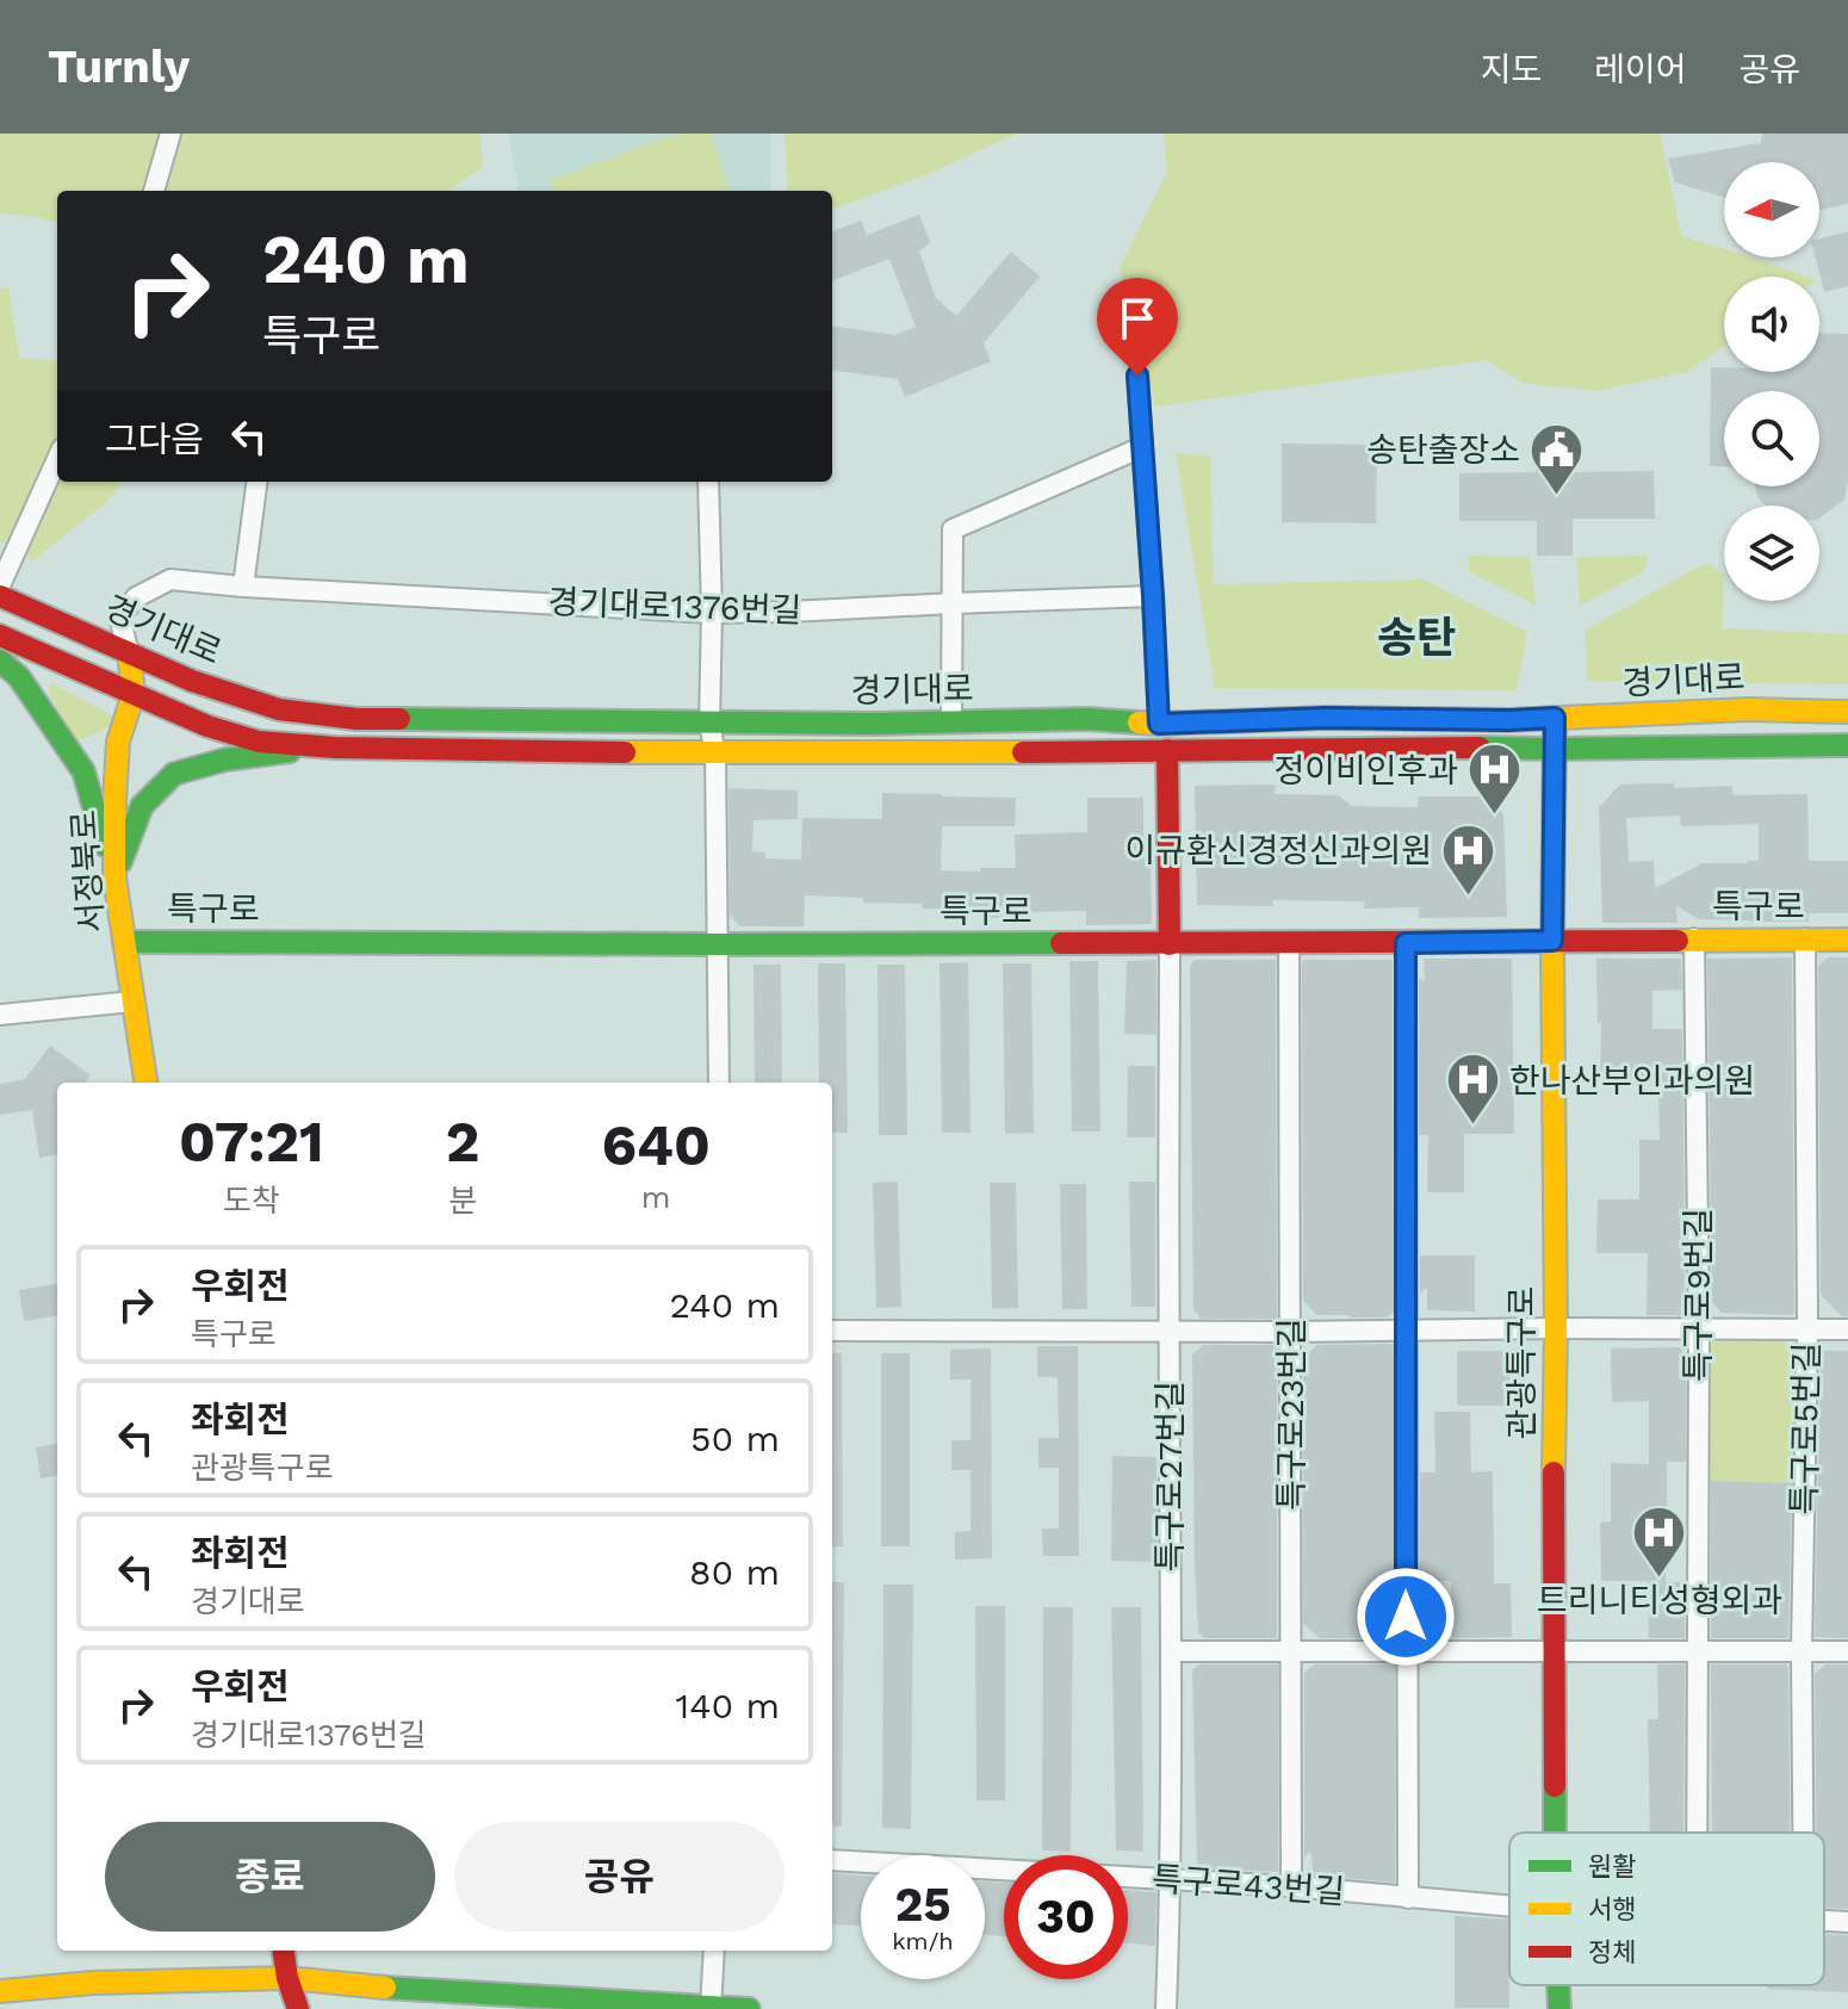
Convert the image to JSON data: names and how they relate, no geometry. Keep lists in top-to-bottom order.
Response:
{
  "streets": {
    "main road": [
      "경기대로",
      "서정북로",
      "특구로",
      "관광특구로"
    ],
    "street": [
      "경기대로1376번길",
      "특구로9번길",
      "특구로23번길",
      "특구로5번길",
      "특구로27번길",
      "특구로43번길"
    ]
  },
  "crossings": [
    ["경기대로1376번길", "경기대로"],
    ["경기대로1376번길", "서정북로"],
    ["경기대로", "서정북로"],
    ["경기대로", "관광특구로"],
    ["서정북로", "특구로"],
    ["특구로", "특구로9번길"],
    ["특구로", "관광특구로"],
    ["특구로", "특구로23번길"],
    ["특구로", "특구로5번길"],
    ["특구로", "특구로27번길"],
    ["특구로23번길", "특구로43번길"],
    ["특구로27번길", "특구로43번길"]
  ],
  "districts": ["송탄"],
  "places": {
    "public building": ["송탄출장소"],
    "hospital": [
      "정이비인후과",
      "이규환신경정신과의원",
      "한나산부인과의원",
      "트리니티성형외과"
    ]
  },
  "legend": ["원활", "서행", "정체"],
  "north": "left",
  "page": {
    "header": "Turnly",
    "nav": ["지도", "레이어", "공유"],
    "turn": ["240 m", "특구로"],
    "then": "그다음",
    "eta": [
      "07:21",
      "도착",
      "2",
      "분",
      "640",
      "m"
    ],
    "list": [
      {
        "name": "우회전",
        "note": "특구로",
        "value": "240 m"
      },
      {
        "name": "좌회전",
        "note": "관광특구로",
        "value": "50 m"
      },
      {
        "name": "좌회전",
        "note": "경기대로",
        "value": "80 m"
      },
      {
        "name": "우회전",
        "note": "경기대로1376번길",
        "value": "140 m"
      }
    ],
    "buttons": ["종료", "공유"],
    "speed": "25 km/h",
    "limit": "30"
  }
}
